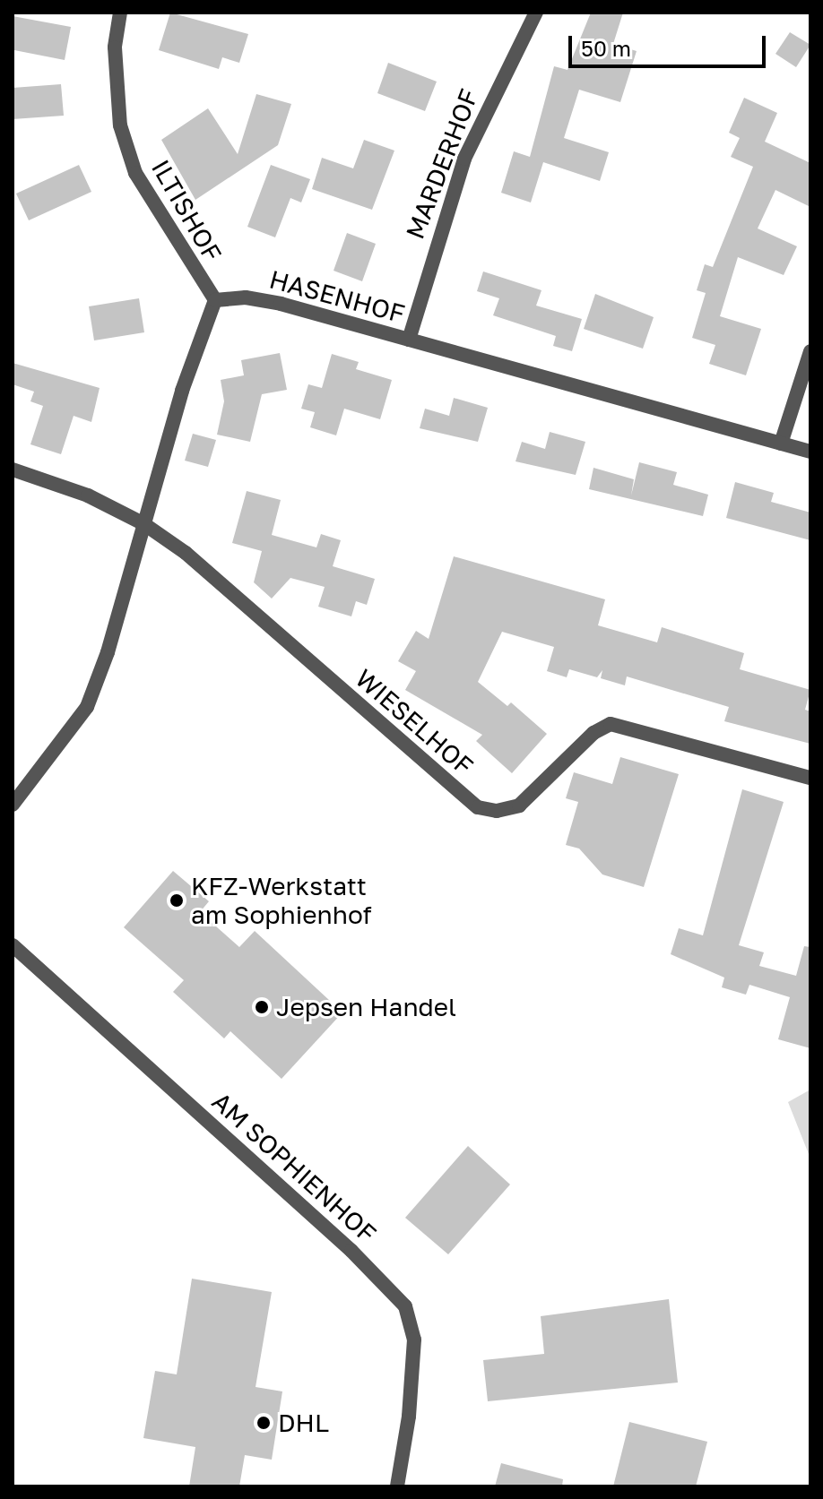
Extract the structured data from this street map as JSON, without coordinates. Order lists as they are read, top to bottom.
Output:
{
  "streets": {
    "street": [
      "MARDERHOF",
      "ILTISHOF",
      "HASENHOF",
      "WIESELHOF",
      "AM SOPHIENHOF"
    ]
  },
  "crossings": [
    ["MARDERHOF", "HASENHOF"],
    ["ILTISHOF", "HASENHOF"]
  ],
  "places": ["KFZ-Werkstatt am Sophienhof", "Jepsen Handel", "DHL"],
  "scale_bar": "50 m"
}
